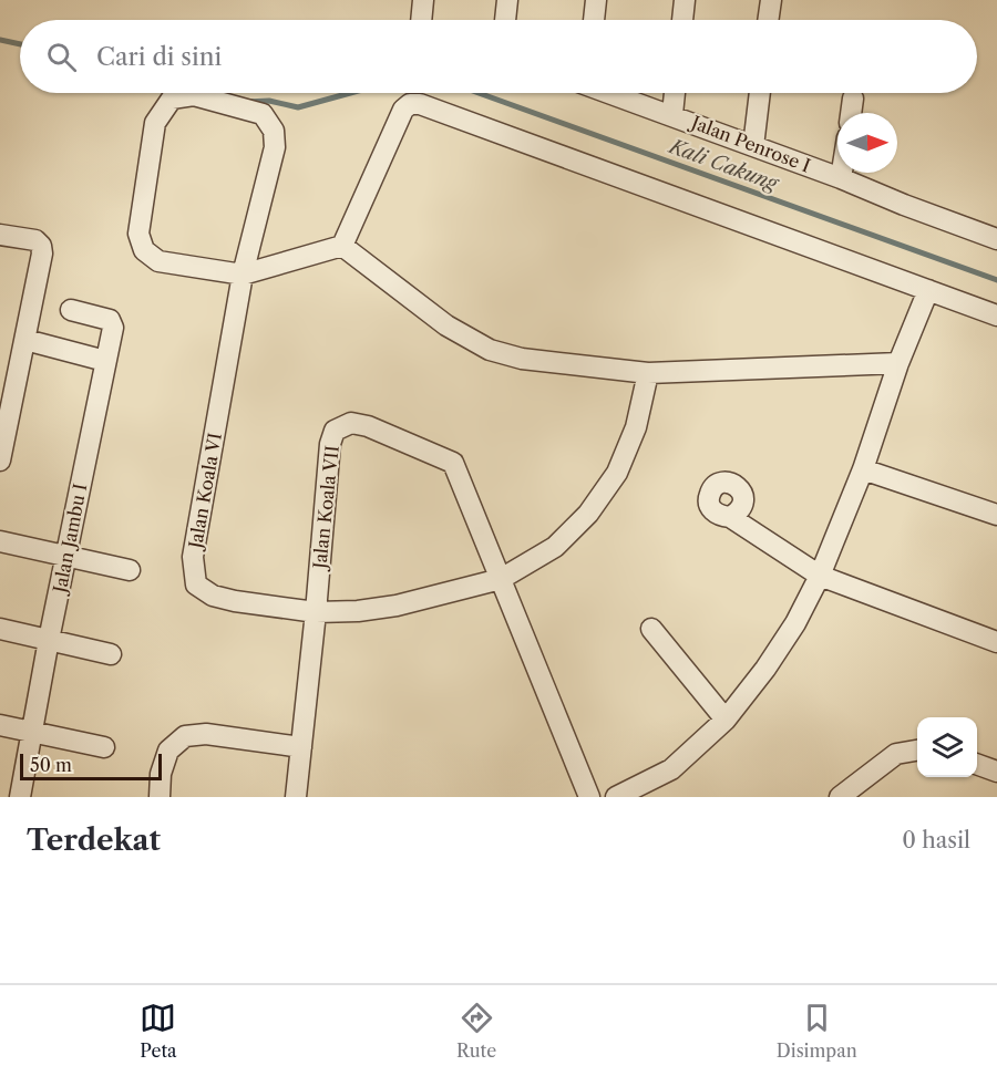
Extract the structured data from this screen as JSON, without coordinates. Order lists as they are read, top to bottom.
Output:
{
  "streets": {
    "street": [
      "Jalan Penrose I",
      "Jalan Koala VI",
      "Jalan Koala VII",
      "Jalan Jambu I"
    ]
  },
  "crossings": [
    ["Jalan Koala VI", "Jalan Koala VII"]
  ],
  "water": ["Kali Cakung"],
  "scale_bar": "50 m",
  "north": "right",
  "page": {
    "search": "Cari di sini",
    "scale": "50 m",
    "heading": ["Terdekat", "0 hasil"],
    "nav": ["Peta", "Rute", "Disimpan"]
  }
}
